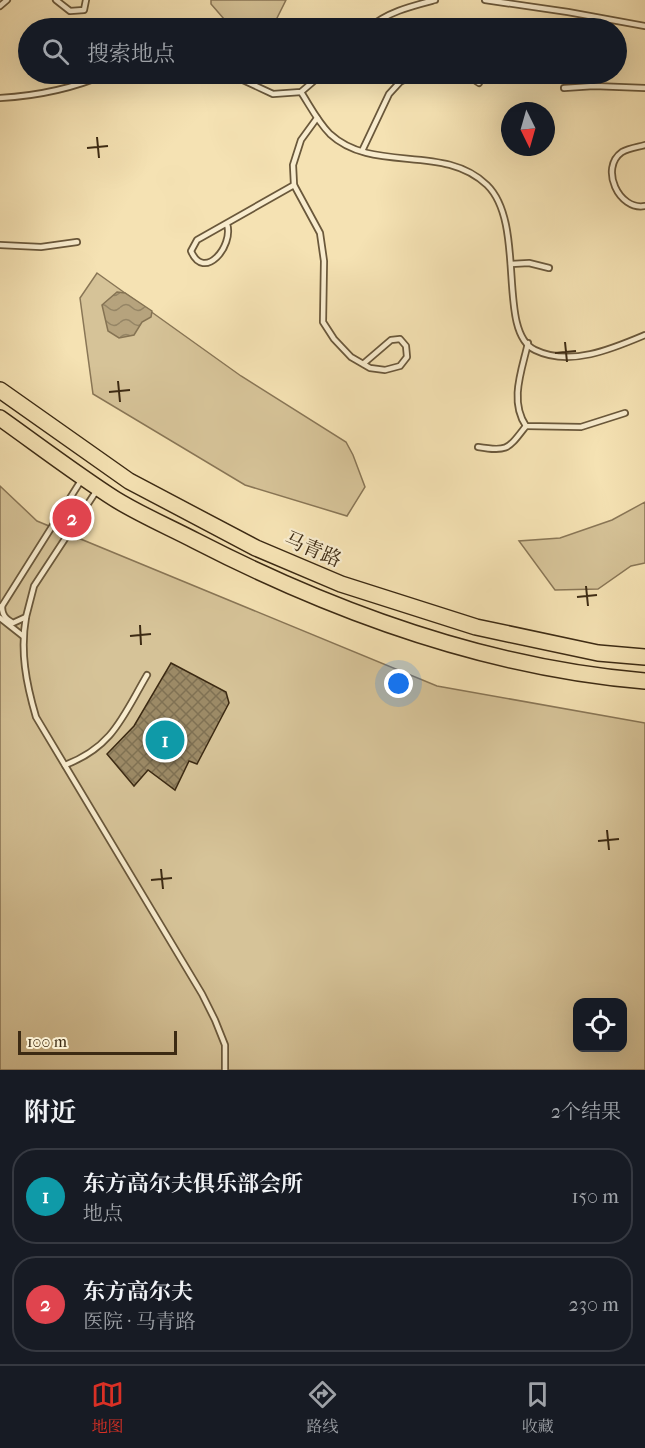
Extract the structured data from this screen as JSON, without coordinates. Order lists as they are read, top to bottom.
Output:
{
  "streets": {
    "highway": ["马青路"]
  },
  "scale_bar": "100 m",
  "north": "bottom",
  "page": {
    "search": "搜索地点",
    "pins": ["2", "1"],
    "scale": "100 m",
    "heading": ["附近", "2个结果"],
    "list": [
      {
        "mark": "1",
        "name": "东方高尔夫俱乐部会所",
        "note": "地点",
        "value": "150 m"
      },
      {
        "mark": "2",
        "name": "东方高尔夫",
        "note": "医院 · 马青路",
        "value": "230 m"
      }
    ],
    "nav": ["地图", "路线", "收藏"]
  }
}
